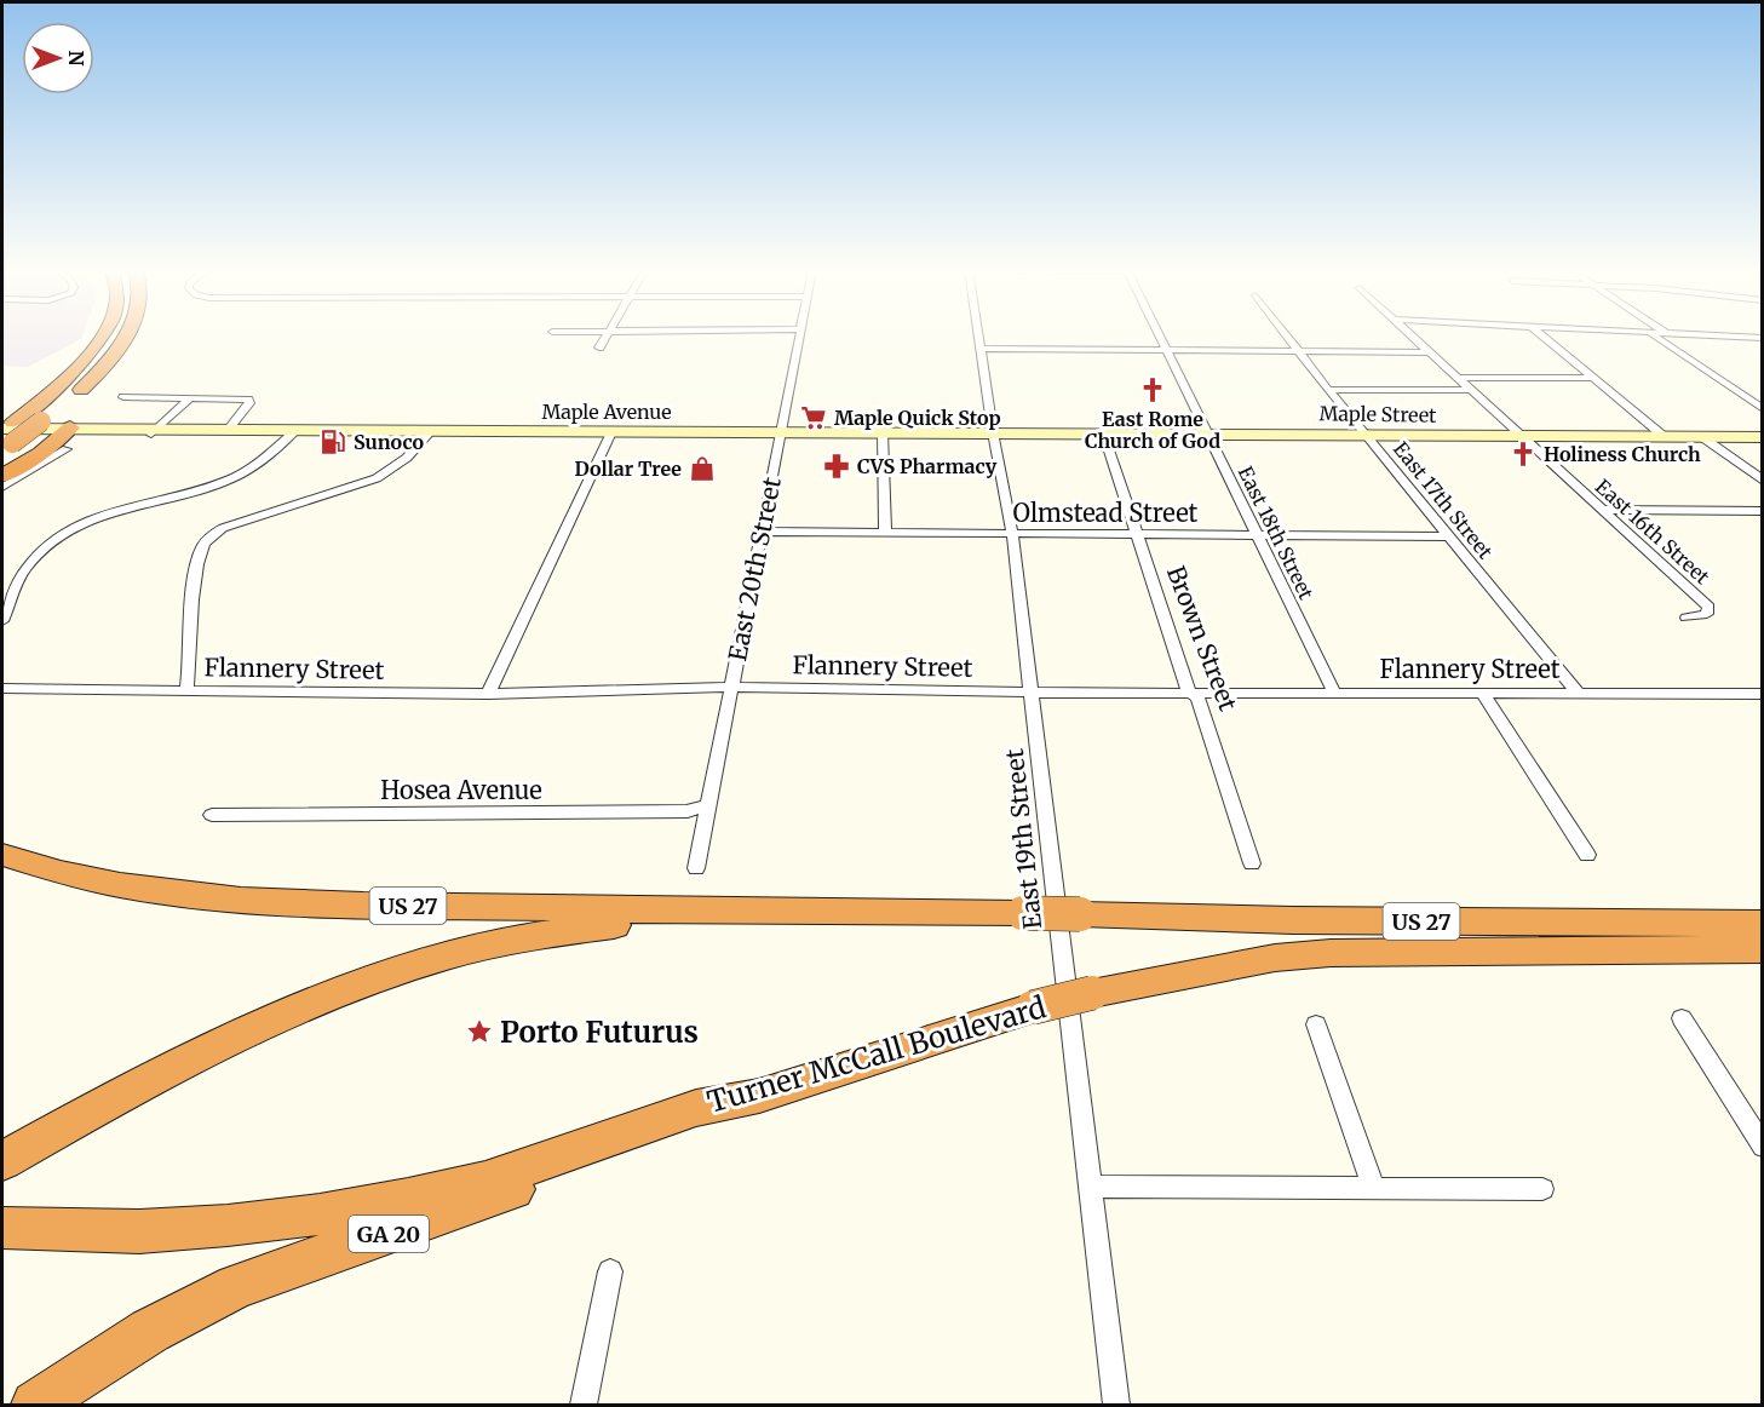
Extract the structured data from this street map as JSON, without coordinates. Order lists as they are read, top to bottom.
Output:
{
  "streets": {
    "highway": ["US 27", "Turner McCall Boulevard", "GA 20"],
    "main road": ["Maple Avenue", "Maple Street"],
    "street": [
      "East 17th Street",
      "Olmstead Street",
      "East 16th Street",
      "East 18th Street",
      "East 20th Street",
      "Brown Street",
      "Flannery Street",
      "Hosea Avenue",
      "East 19th Street"
    ]
  },
  "crossings": [
    ["Maple Avenue", "Maple Street"],
    ["Maple Avenue", "East 20th Street"],
    ["Maple Avenue", "East 19th Street"],
    ["Maple Street", "East 17th Street"],
    ["Maple Street", "East 16th Street"],
    ["Maple Street", "East 18th Street"],
    ["Maple Street", "Brown Street"],
    ["Maple Street", "East 19th Street"],
    ["East 17th Street", "Olmstead Street"],
    ["East 17th Street", "Flannery Street"],
    ["Olmstead Street", "East 18th Street"],
    ["Olmstead Street", "East 20th Street"],
    ["Olmstead Street", "Brown Street"],
    ["Olmstead Street", "East 19th Street"],
    ["East 18th Street", "Flannery Street"],
    ["East 20th Street", "Flannery Street"],
    ["East 20th Street", "Hosea Avenue"],
    ["Brown Street", "Flannery Street"],
    ["Flannery Street", "East 19th Street"],
    ["Turner McCall Boulevard", "GA 20"]
  ],
  "places": {
    "church": ["East Rome Church of God", "Holiness Church"],
    "supermarket": ["Maple Quick Stop"],
    "fuel station": ["Sunoco"],
    "pharmacy": ["CVS Pharmacy"],
    "shop": ["Dollar Tree"],
    "place": ["Porto Futurus"]
  },
  "north": "right"
}
